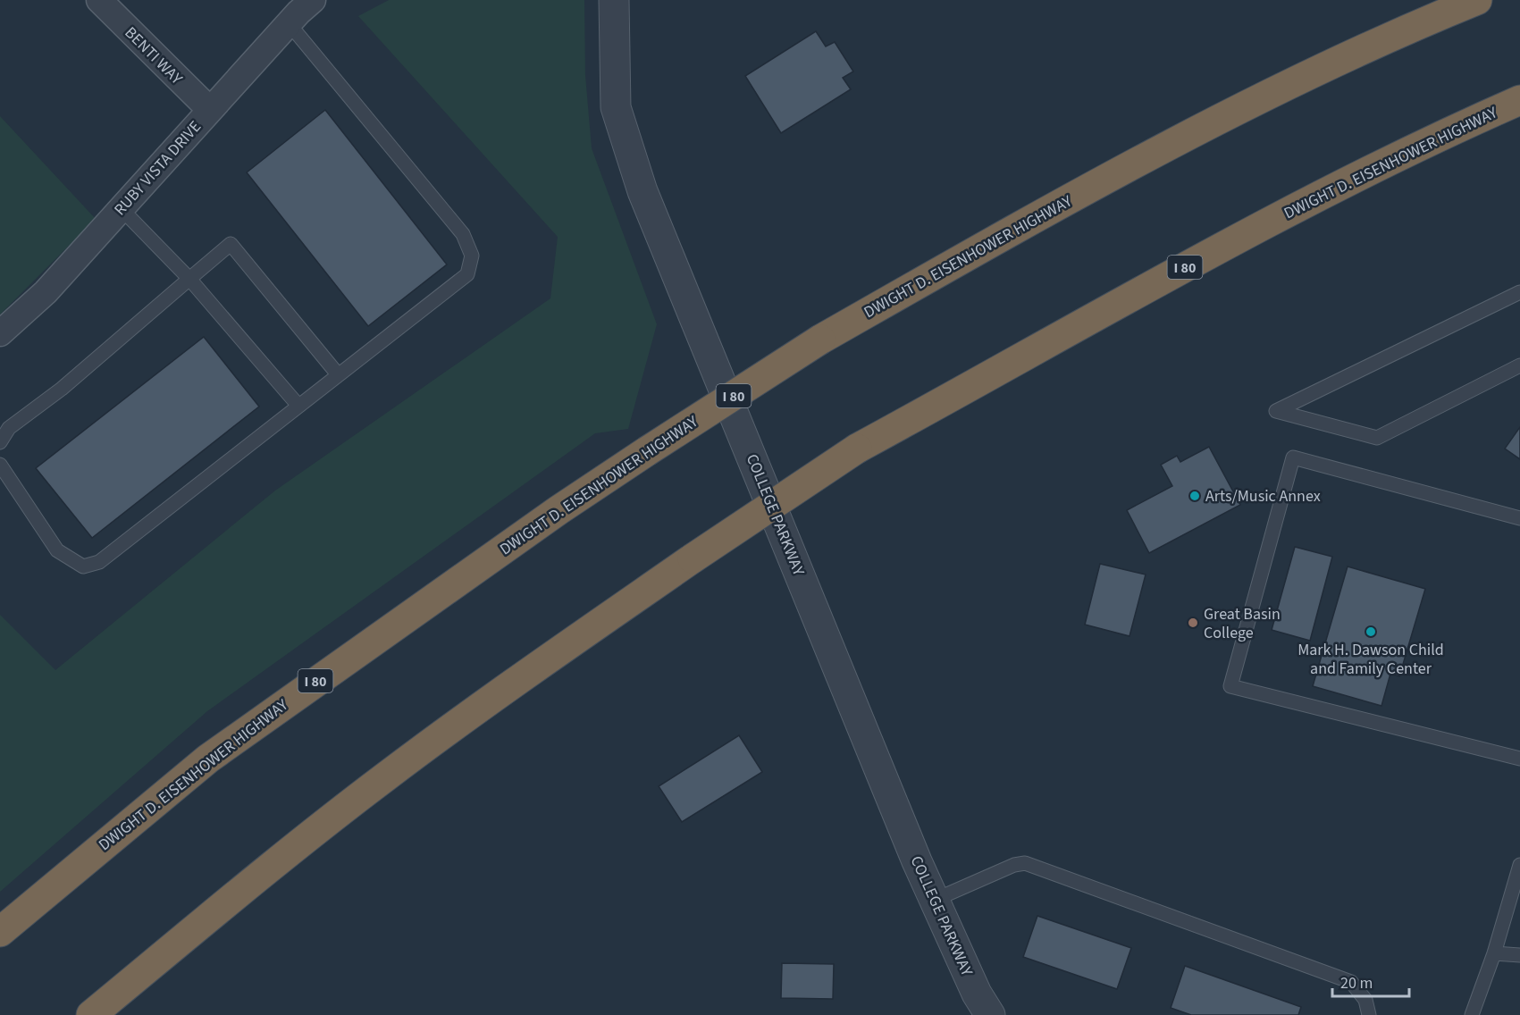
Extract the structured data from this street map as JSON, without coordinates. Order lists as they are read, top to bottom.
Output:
{
  "streets": {
    "highway": ["DWIGHT D. EISENHOWER HIGHWAY", "I 80"],
    "street": ["BENTI WAY", "RUBY VISTA DRIVE", "COLLEGE PARKWAY"]
  },
  "crossings": [
    ["BENTI WAY", "RUBY VISTA DRIVE"]
  ],
  "places": ["Arts/Music Annex", "Great Basin College", "Mark H. Dawson Child and Family Center"],
  "scale_bar": "20 m"
}
